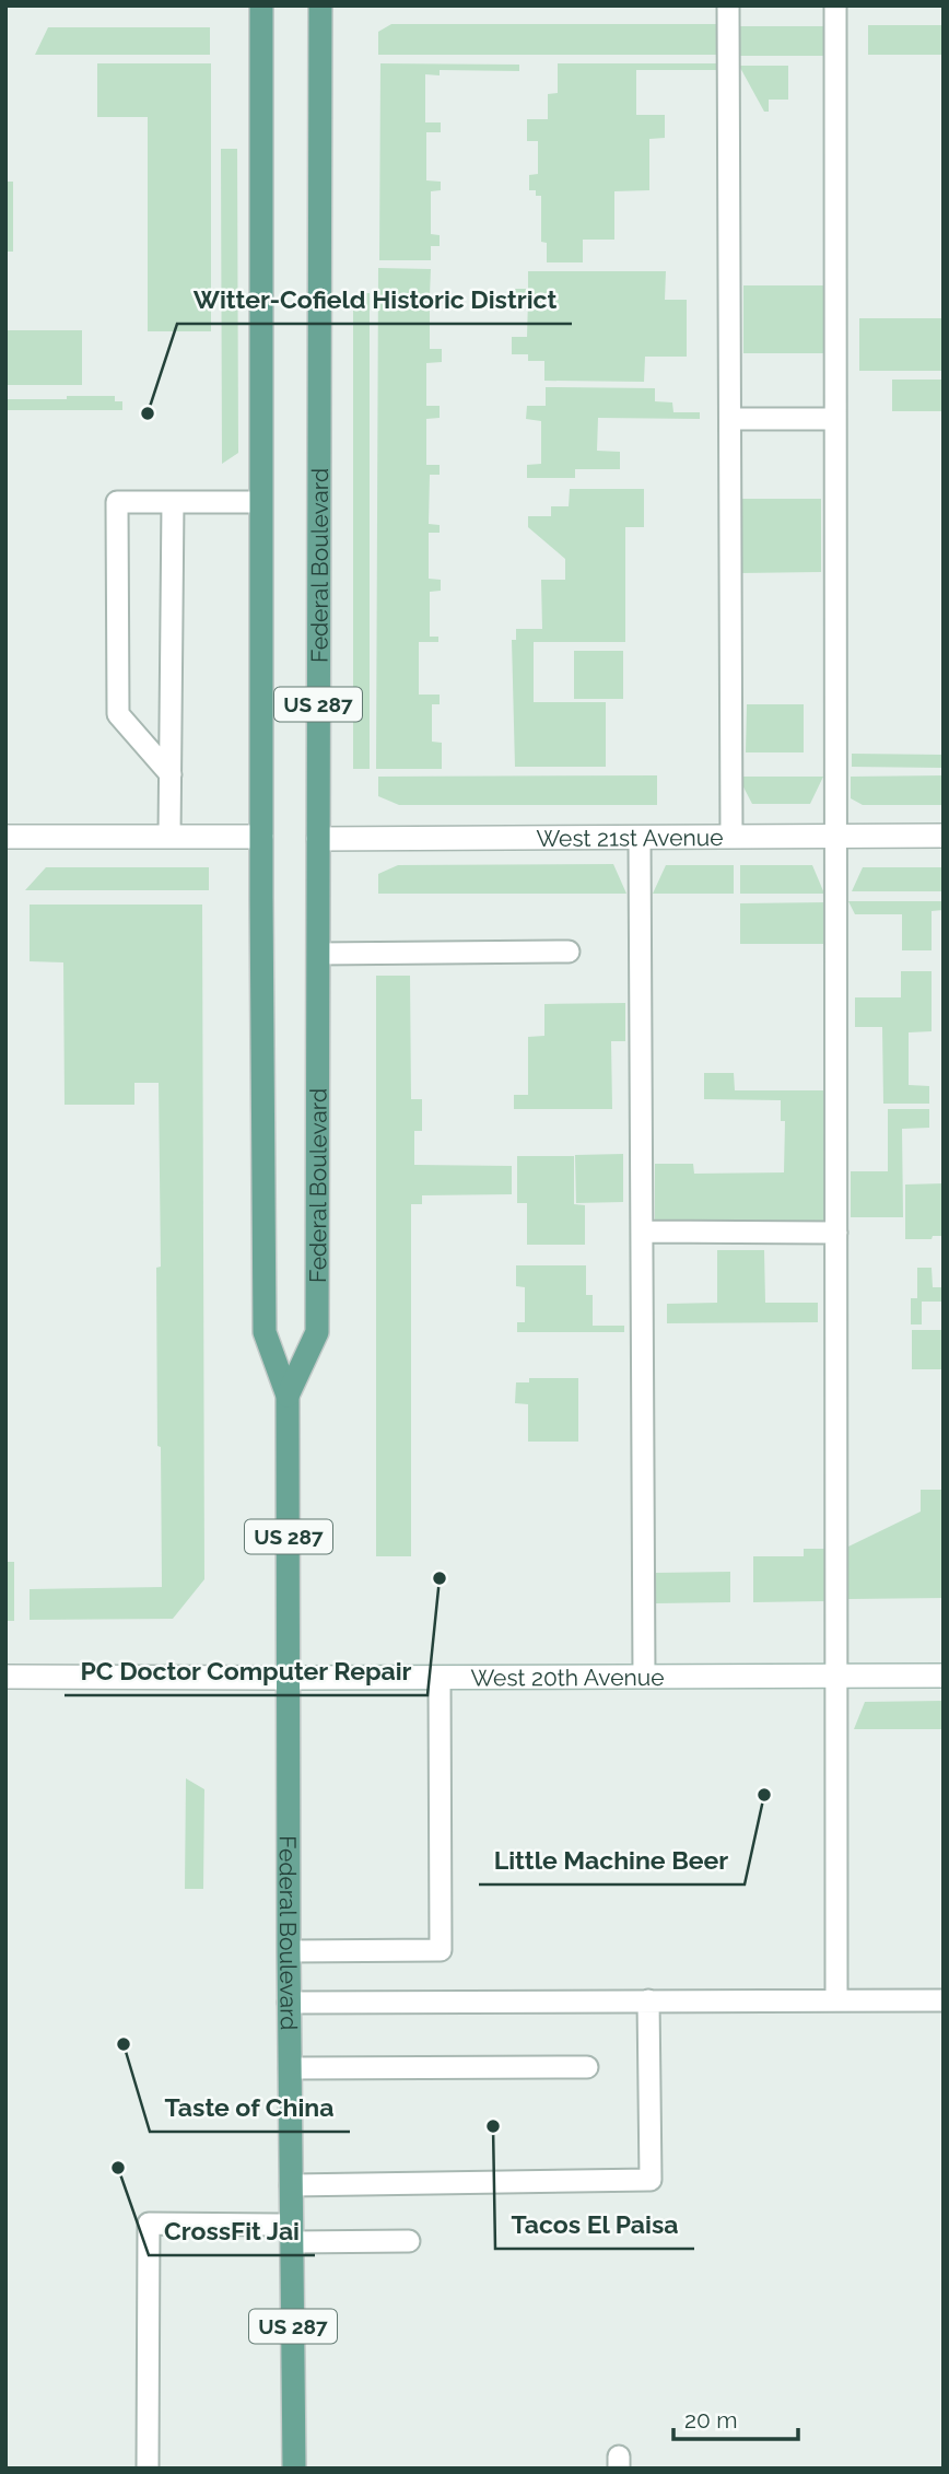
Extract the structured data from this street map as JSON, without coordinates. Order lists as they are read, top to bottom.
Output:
{
  "streets": {
    "main road": ["Federal Boulevard", "US 287"],
    "street": ["West 21st Avenue", "West 20th Avenue"]
  },
  "crossings": [
    ["Federal Boulevard", "West 21st Avenue"],
    ["Federal Boulevard", "West 20th Avenue"]
  ],
  "places": [
    "Witter-Cofield Historic District",
    "PC Doctor Computer Repair",
    "Little Machine Beer",
    "Taste of China",
    "Tacos El Paisa",
    "CrossFit Jai"
  ],
  "scale_bar": "20 m"
}
